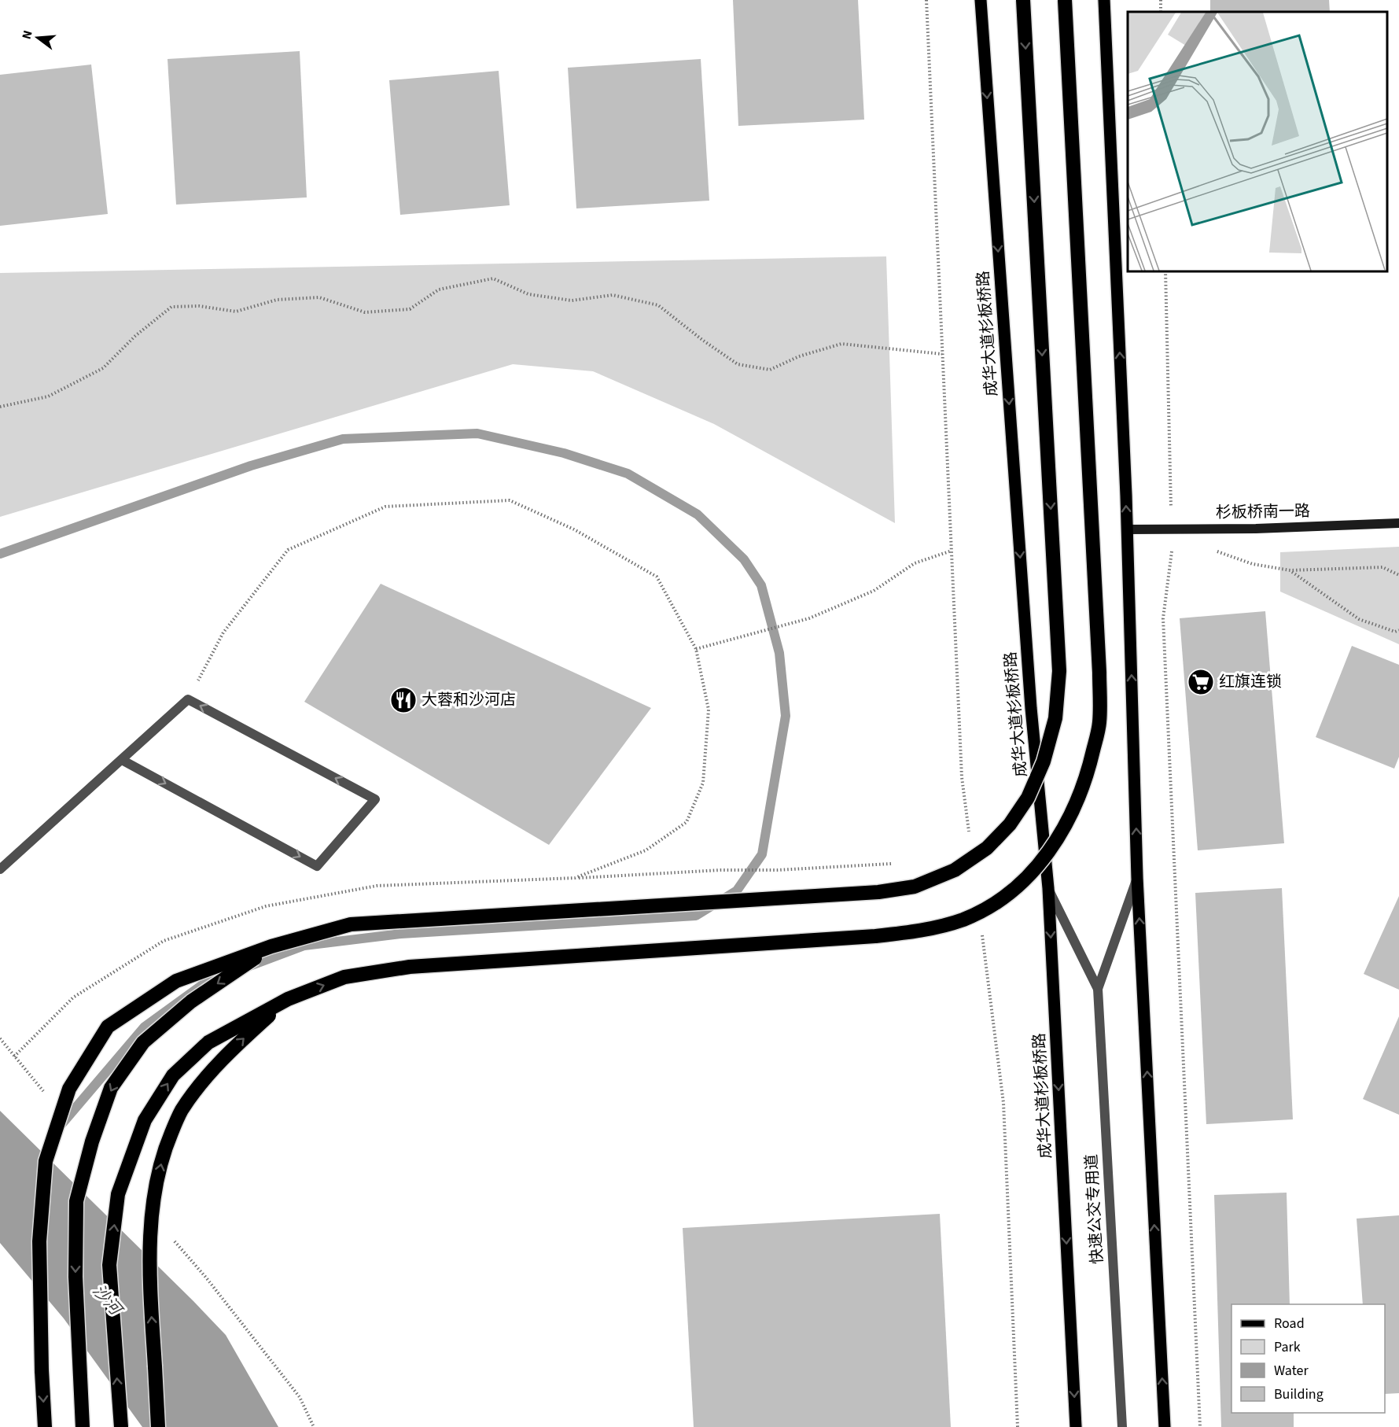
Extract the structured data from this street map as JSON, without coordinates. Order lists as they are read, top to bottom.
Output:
{
  "streets": {
    "main road": ["成华大道杉板桥路"],
    "street": ["杉板桥南一路", "快速公交专用道"]
  },
  "water": ["沙河"],
  "places": {
    "supermarket": ["红旗连锁"],
    "restaurant": ["大蓉和沙河店"]
  },
  "legend": [
    "Road",
    "Park",
    "Water",
    "Building"
  ],
  "north": "left"
}
